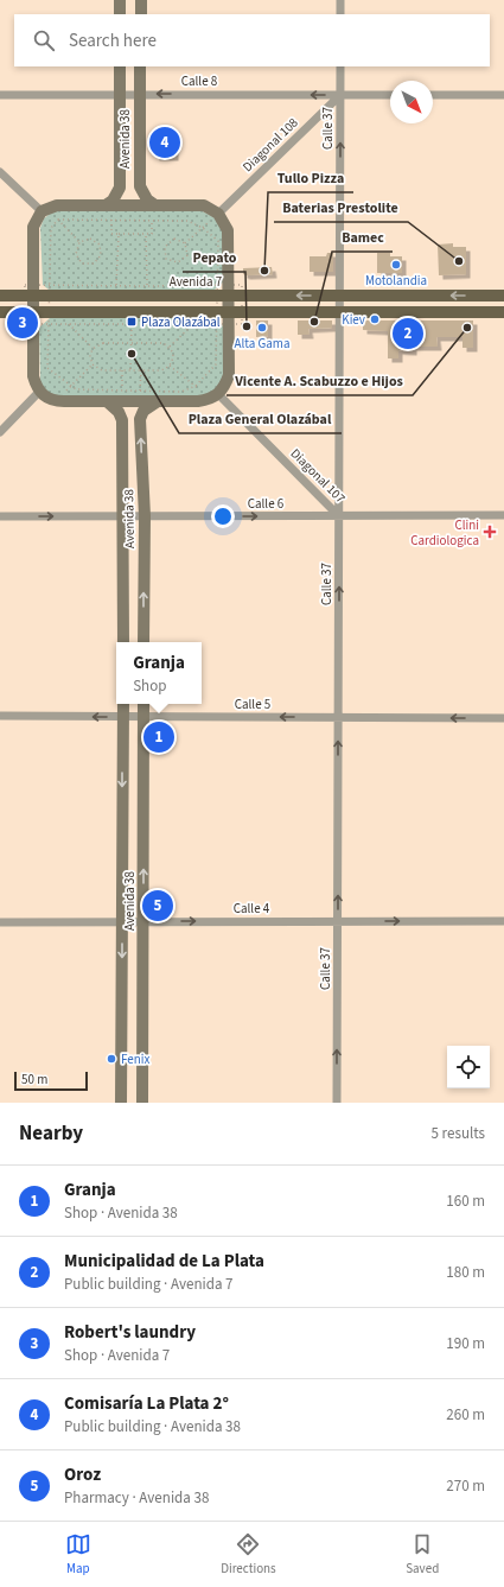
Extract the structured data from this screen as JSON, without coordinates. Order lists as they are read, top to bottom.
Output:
{
  "streets": {
    "main road": ["Avenida 38", "Avenida 7"],
    "street": [
      "Calle 8",
      "Calle 37",
      "Diagonal 108",
      "Diagonal 107",
      "Calle 6",
      "Calle 5",
      "Calle 4"
    ]
  },
  "crossings": [
    ["Calle 8", "Calle 37"],
    ["Calle 8", "Avenida 38"],
    ["Calle 8", "Diagonal 108"],
    ["Calle 37", "Diagonal 108"],
    ["Calle 37", "Avenida 7"],
    ["Calle 37", "Diagonal 107"],
    ["Calle 37", "Calle 6"],
    ["Calle 37", "Calle 5"],
    ["Calle 37", "Calle 4"],
    ["Avenida 38", "Calle 6"],
    ["Avenida 38", "Calle 5"],
    ["Avenida 38", "Calle 4"],
    ["Diagonal 107", "Calle 6"]
  ],
  "one_way": [
    "Calle 8",
    "Calle 37",
    "Calle 6",
    "Calle 5",
    "Calle 4"
  ],
  "places": {
    "other": [
      "Baterias Prestolite",
      "Motolandia",
      "Tullo Pizza",
      "Kiev",
      "Bamec",
      "Pepato",
      "Alta Gama",
      "Vicente A. Scabuzzo e Hijos",
      "Plaza General Olazábal",
      "Fenix"
    ],
    "transit": ["Plaza Olazábal"],
    "health": ["Clini Cardiologica"]
  },
  "scale_bar": "50 m",
  "north": "bottom right",
  "page": {
    "search": "Search here",
    "pins": [
      "4",
      "3",
      "2",
      "1",
      "5"
    ],
    "popup": ["Granja", "Shop"],
    "scale": "50 m",
    "heading": ["Nearby", "5 results"],
    "list": [
      {
        "mark": "1",
        "name": "Granja",
        "note": "Shop · Avenida 38",
        "value": "160 m"
      },
      {
        "mark": "2",
        "name": "Municipalidad de La Plata",
        "note": "Public building · Avenida 7",
        "value": "180 m"
      },
      {
        "mark": "3",
        "name": "Robert's laundry",
        "note": "Shop · Avenida 7",
        "value": "190 m"
      },
      {
        "mark": "4",
        "name": "Comisaría La Plata 2°",
        "note": "Public building · Avenida 38",
        "value": "260 m"
      },
      {
        "mark": "5",
        "name": "Oroz",
        "note": "Pharmacy · Avenida 38",
        "value": "270 m"
      }
    ],
    "nav": ["Map", "Directions", "Saved"]
  }
}
